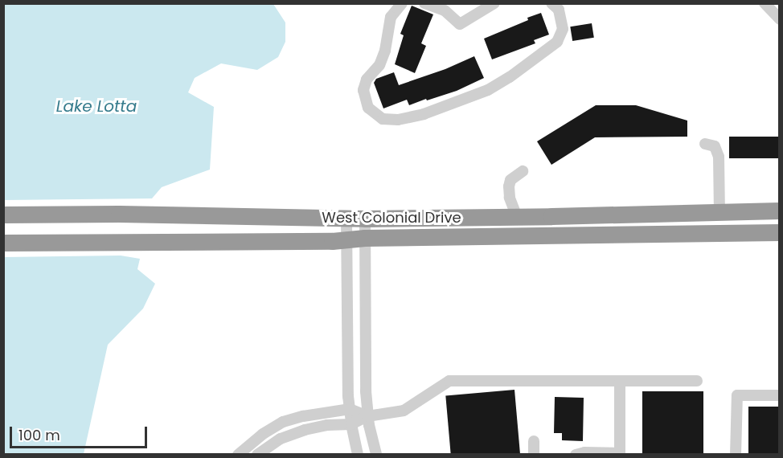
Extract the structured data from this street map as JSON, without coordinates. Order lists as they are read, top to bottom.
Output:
{
  "streets": {
    "highway": ["West Colonial Drive"]
  },
  "water": ["Lake Lotta"],
  "scale_bar": "100 m"
}
